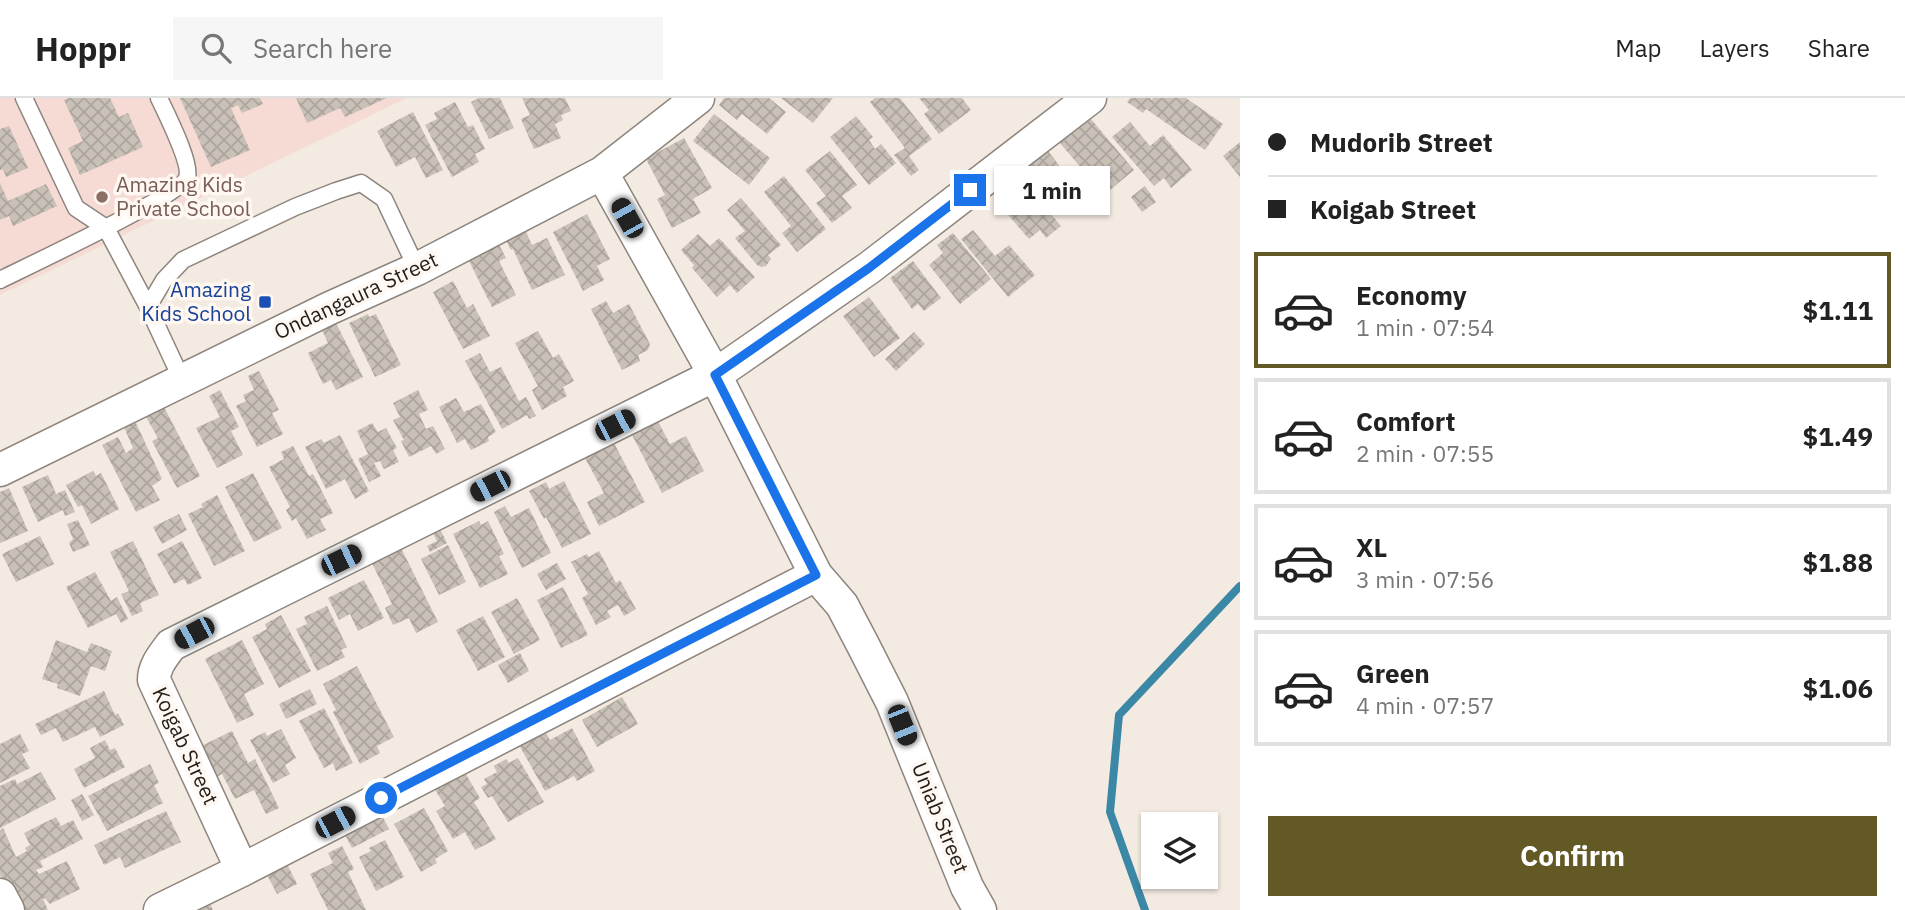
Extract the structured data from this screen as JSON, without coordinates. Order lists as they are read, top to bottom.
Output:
{
  "streets": {
    "street": ["Ondangaura Street", "Koigab Street", "Uniab Street"]
  },
  "crossings": [
    ["Ondangaura Street", "Uniab Street"],
    ["Koigab Street", "Uniab Street"]
  ],
  "places": {
    "other": ["Amazing Kids Private School"],
    "transit": ["Amazing Kids School"]
  },
  "page": {
    "header": "Hoppr",
    "search": "Search here",
    "nav": ["Map", "Layers", "Share"],
    "banner": ["Mudorib Street", "Koigab Street"],
    "bubble": "1 min",
    "list": [
      {
        "name": "Economy",
        "note": "1 min · 07:54",
        "value": "$1.11"
      },
      {
        "name": "Comfort",
        "note": "2 min · 07:55",
        "value": "$1.49"
      },
      {
        "name": "XL",
        "note": "3 min · 07:56",
        "value": "$1.88"
      },
      {
        "name": "Green",
        "note": "4 min · 07:57",
        "value": "$1.06"
      }
    ],
    "buttons": "Confirm"
  }
}
